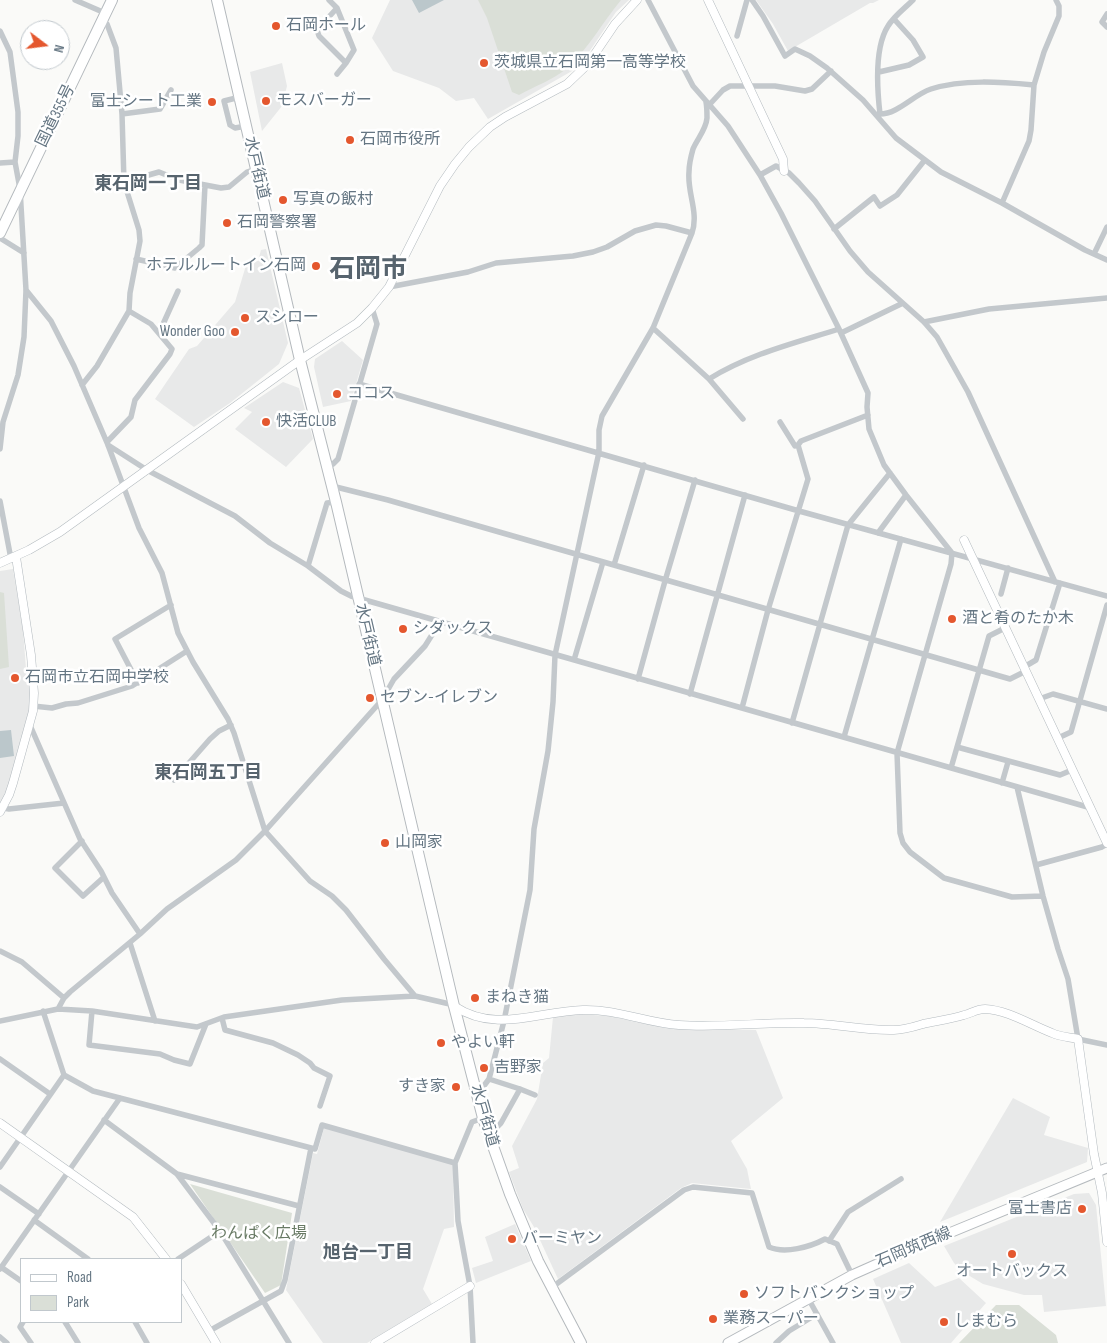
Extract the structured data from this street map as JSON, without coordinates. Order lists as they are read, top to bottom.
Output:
{
  "streets": {
    "highway": ["国道355号", "水戸街道"],
    "main road": ["石岡筑西線"]
  },
  "districts": [
    "東石岡一丁目",
    "石岡市",
    "東石岡五丁目",
    "旭台一丁目"
  ],
  "parks": ["わんぱく広場"],
  "places": [
    "石岡ホール",
    "茨城県立石岡第一高等学校",
    "モスバーガー",
    "富士シート工業",
    "石岡市役所",
    "写真の飯村",
    "石岡警察署",
    "ホテルルートイン石岡",
    "スシロー",
    "Wonder Goo",
    "ココス",
    "快活CLUB",
    "酒と肴のたか木",
    "シダックス",
    "石岡市立石岡中学校",
    "セブン-イレブン",
    "山岡家",
    "まねき猫",
    "やよい軒",
    "吉野家",
    "すき家",
    "富士書店",
    "バーミヤン",
    "オートバックス",
    "ソフトバンクショップ",
    "業務スーパー",
    "しまむら"
  ],
  "legend": ["Road", "Park"],
  "north": "right"
}
